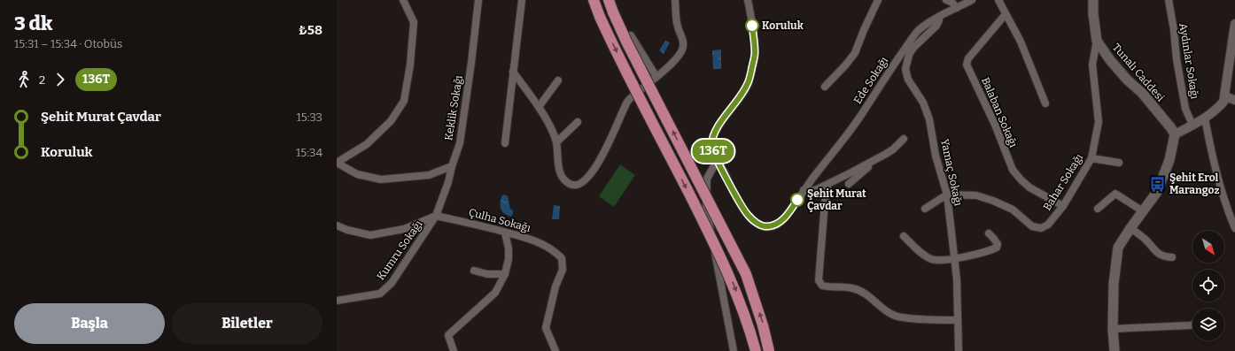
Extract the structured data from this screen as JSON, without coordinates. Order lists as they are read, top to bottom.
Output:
{
  "streets": {
    "main road": ["Tunalı Caddesi"],
    "street": [
      "Aydınlar Sokağı",
      "Ede Sokağı",
      "Keklik Sokağı",
      "Balaban Sokağı",
      "Yamaç Sokağı",
      "Bahar Sokağı",
      "Çulha Sokağı",
      "Kumru Sokağı"
    ]
  },
  "crossings": [
    ["Tunalı Caddesi", "Bahar Sokağı"],
    ["Ede Sokağı", "Yamaç Sokağı"],
    ["Keklik Sokağı", "Çulha Sokağı"],
    ["Keklik Sokağı", "Kumru Sokağı"],
    ["Balaban Sokağı", "Bahar Sokağı"],
    ["Yamaç Sokağı", "Bahar Sokağı"],
    ["Çulha Sokağı", "Kumru Sokağı"]
  ],
  "places": {
    "other": ["Koruluk", "Şehit Murat Çavdar"],
    "bus stop": ["Şehit Erol Marangoz"]
  },
  "lines": ["bus line 136T"],
  "north": "bottom right",
  "page": {
    "heading": ["3 dk", "15:31 – 15:34 · Otobüs", "₺58"],
    "on_map": "136T",
    "legs": ["2", "136T"],
    "list": [
      {
        "name": "Şehit Murat Çavdar",
        "value": "15:33"
      },
      {
        "name": "Koruluk",
        "value": "15:34"
      }
    ],
    "buttons": ["Başla", "Biletler"]
  }
}
